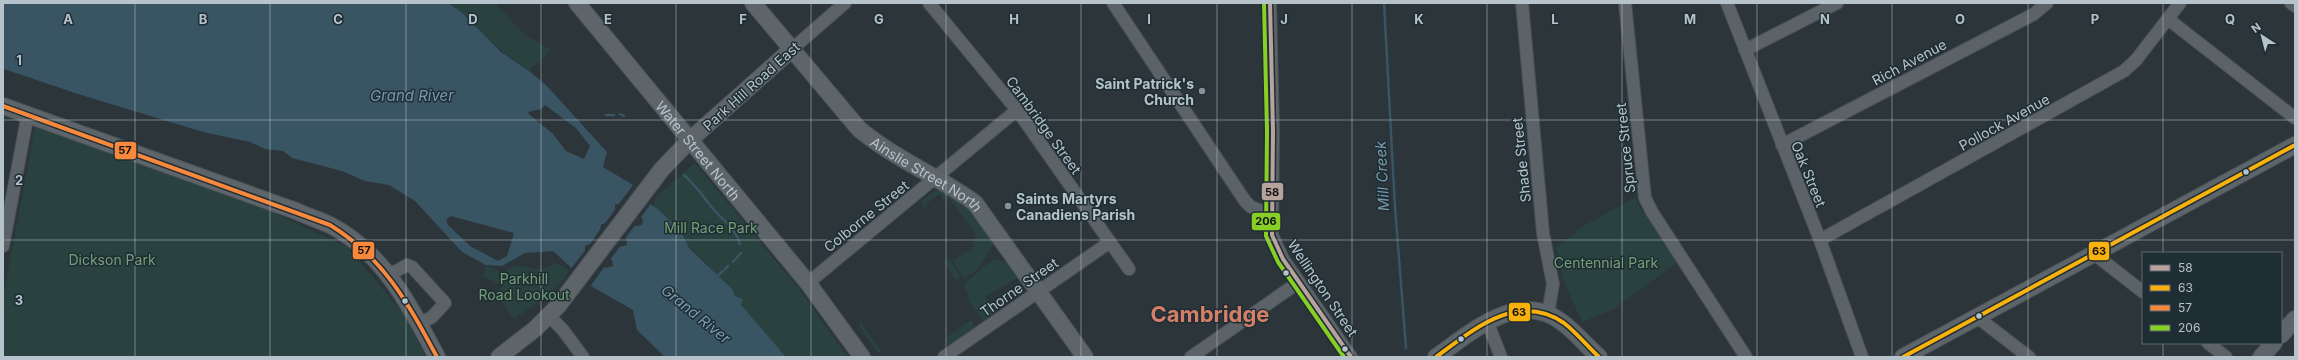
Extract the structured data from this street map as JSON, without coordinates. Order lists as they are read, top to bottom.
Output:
{
  "streets": {
    "main road": ["Park Hill Road East", "Water Street North", "Ainslie Street North"],
    "street": [
      "Rich Avenue",
      "Pollock Avenue",
      "Cambridge Street",
      "Spruce Street",
      "Shade Street",
      "Oak Street",
      "Colborne Street",
      "Thorne Street",
      "Wellington Street"
    ]
  },
  "crossings": [
    ["Rich Avenue", "Oak Street"],
    ["Park Hill Road East", "Water Street North"],
    ["Park Hill Road East", "Ainslie Street North"],
    ["Pollock Avenue", "Oak Street"],
    ["Cambridge Street", "Colborne Street"],
    ["Cambridge Street", "Thorne Street"],
    ["Water Street North", "Colborne Street"],
    ["Ainslie Street North", "Colborne Street"],
    ["Ainslie Street North", "Thorne Street"]
  ],
  "districts": ["Cambridge"],
  "water": ["Grand River", "Mill Creek"],
  "parks": [
    "Mill Race Park",
    "Dickson Park",
    "Centennial Park",
    "Parkhill Road Lookout"
  ],
  "places": ["Saint Patrick's Church", "Saints Martyrs Canadiens Parish"],
  "lines": [
    "transit line 58",
    "transit line 206",
    "transit line 57",
    "transit line 63"
  ],
  "legend": [
    "58",
    "63",
    "57",
    "206"
  ],
  "north": "top left",
  "grid": {
    "columns": [
      "A",
      "B",
      "C",
      "D",
      "E",
      "F",
      "G",
      "H",
      "I",
      "J",
      "K",
      "L",
      "M",
      "N",
      "O",
      "P",
      "Q"
    ],
    "rows": ["1", "2", "3"]
  }
}
